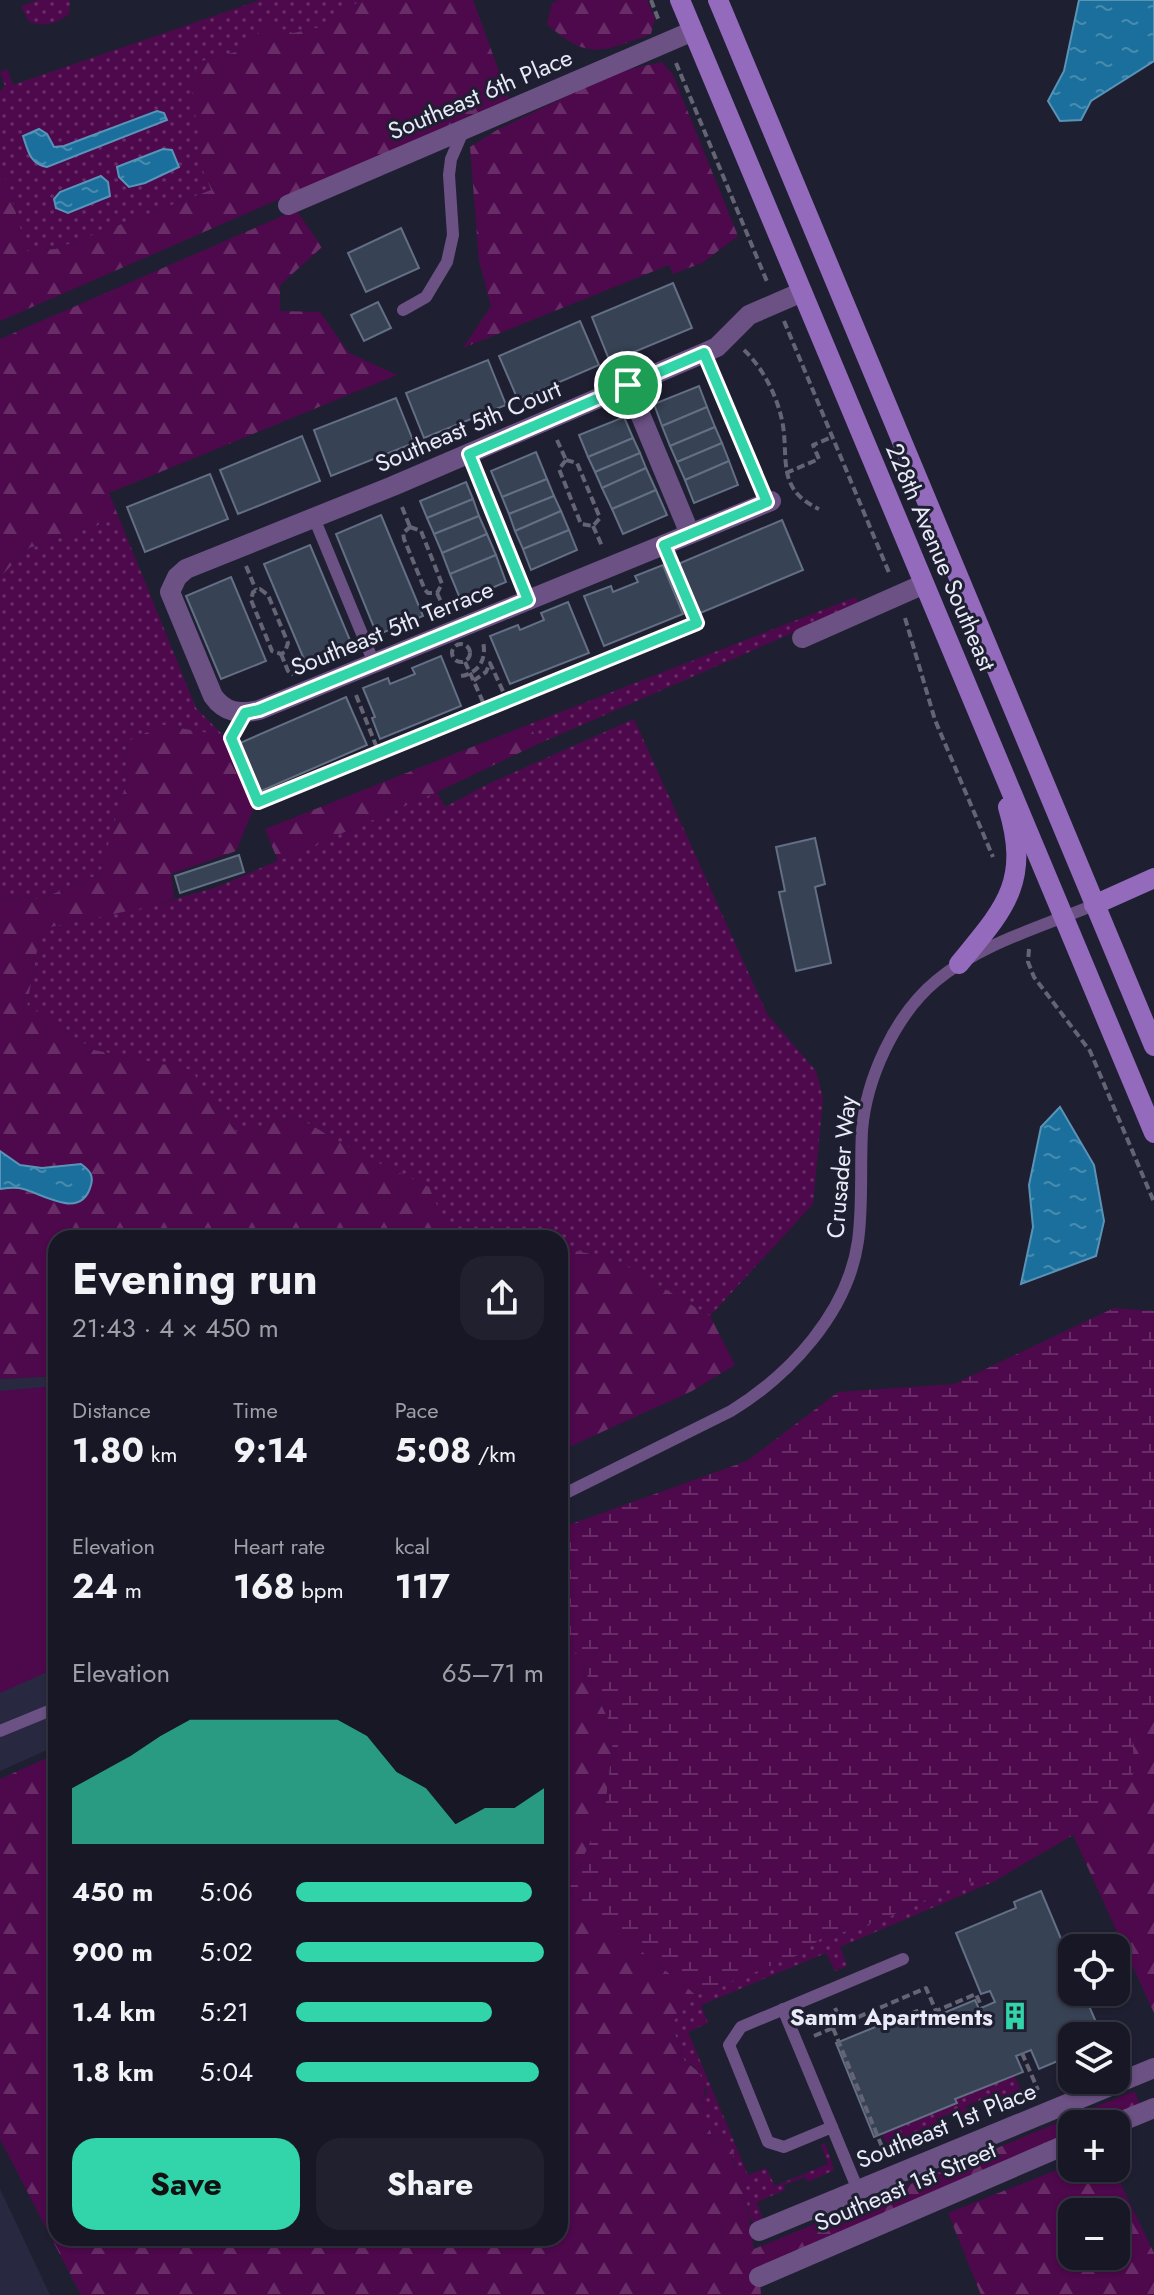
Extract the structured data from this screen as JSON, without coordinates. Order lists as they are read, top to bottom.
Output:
{
  "streets": {
    "main road": ["228th Avenue Southeast"],
    "street": [
      "Southeast 6th Place",
      "Southeast 5th Court",
      "Southeast 5th Terrace",
      "Southeast 1st Place",
      "Southeast 1st Street"
    ],
    "lane": ["Crusader Way"]
  },
  "crossings": [
    ["Southeast 6th Place", "228th Avenue Southeast"],
    ["Southeast 5th Court", "228th Avenue Southeast"],
    ["Southeast 5th Court", "Southeast 5th Terrace"],
    ["228th Avenue Southeast", "Crusader Way"]
  ],
  "places": {
    "building": ["Samm Apartments"]
  },
  "page": {
    "heading": ["Evening run", "21:43 · 4 × 450 m"],
    "stats": [
      ["Distance", "1.80 km"],
      ["Time", "9:14"],
      ["Pace", "5:08 /km"],
      ["Elevation", "24 m"],
      ["Heart rate", "168 bpm"],
      ["kcal", "117"]
    ],
    "chart": ["Elevation", "65–71 m"],
    "list": [
      {
        "name": "450 m",
        "note": "5:06"
      },
      {
        "name": "900 m",
        "note": "5:02"
      },
      {
        "name": "1.4 km",
        "note": "5:21"
      },
      {
        "name": "1.8 km",
        "note": "5:04"
      }
    ],
    "map_buttons": ["+", "−"],
    "buttons": ["Save", "Share"]
  }
}
